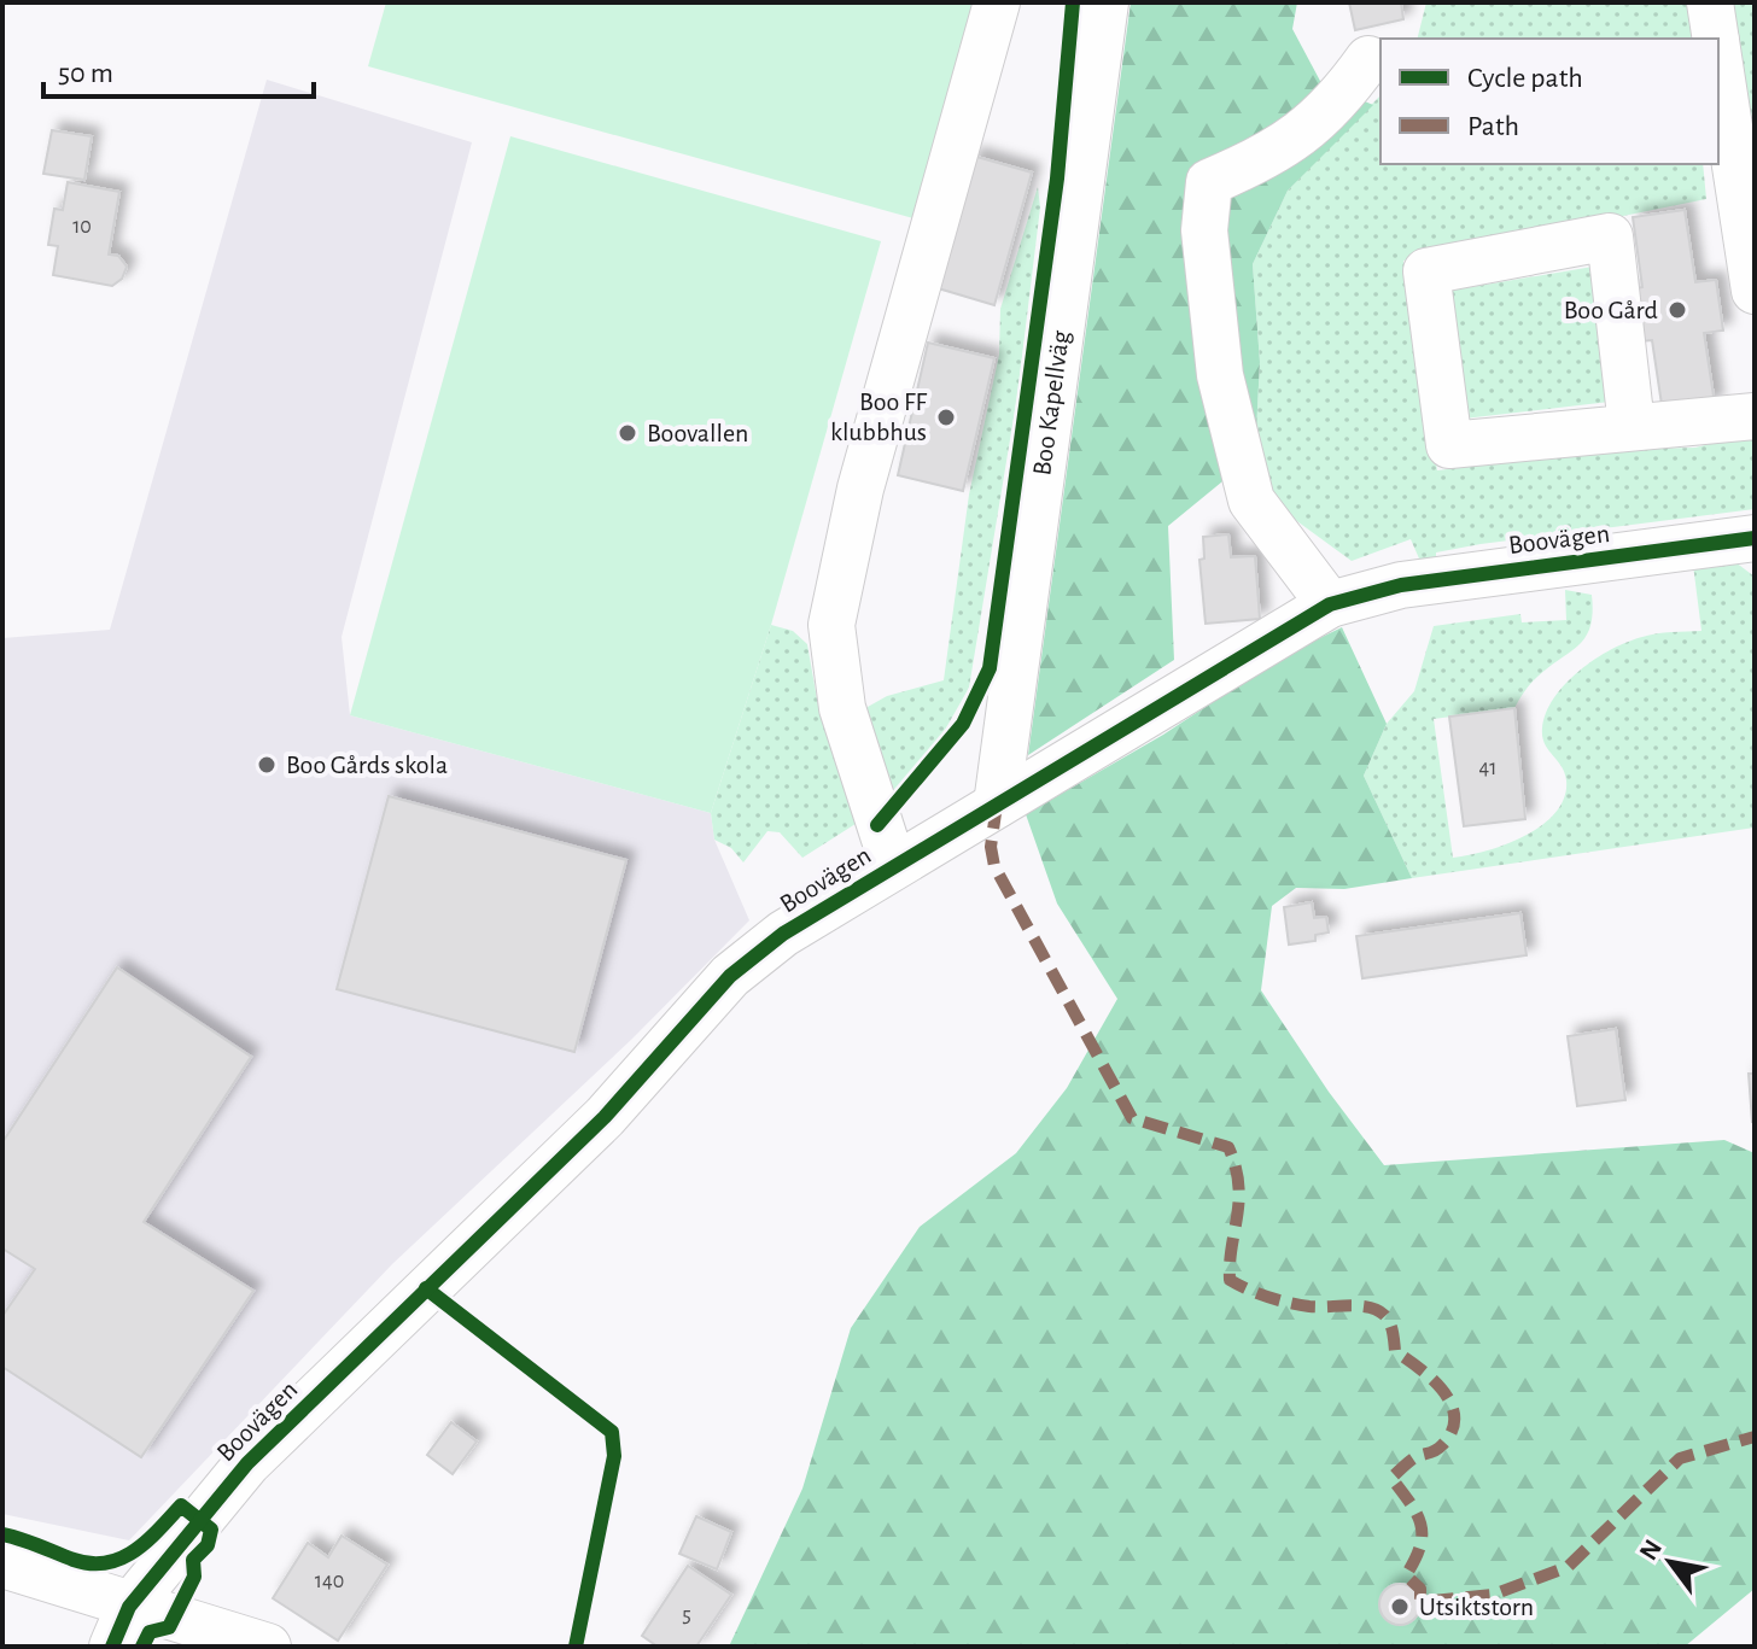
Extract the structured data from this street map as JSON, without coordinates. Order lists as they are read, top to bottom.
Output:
{
  "streets": {
    "street": ["Boo Kapellväg", "Boovägen"]
  },
  "crossings": [
    ["Boo Kapellväg", "Boovägen"]
  ],
  "places": [
    "Boo Gård",
    "Boo FF klubbhus",
    "Boovallen",
    "Boo Gårds skola",
    "Utsiktstorn"
  ],
  "house_numbers": [
    "10",
    "41",
    "140",
    "5"
  ],
  "legend": ["Cycle path", "Path"],
  "scale_bar": "50 m",
  "north": "top left"
}
